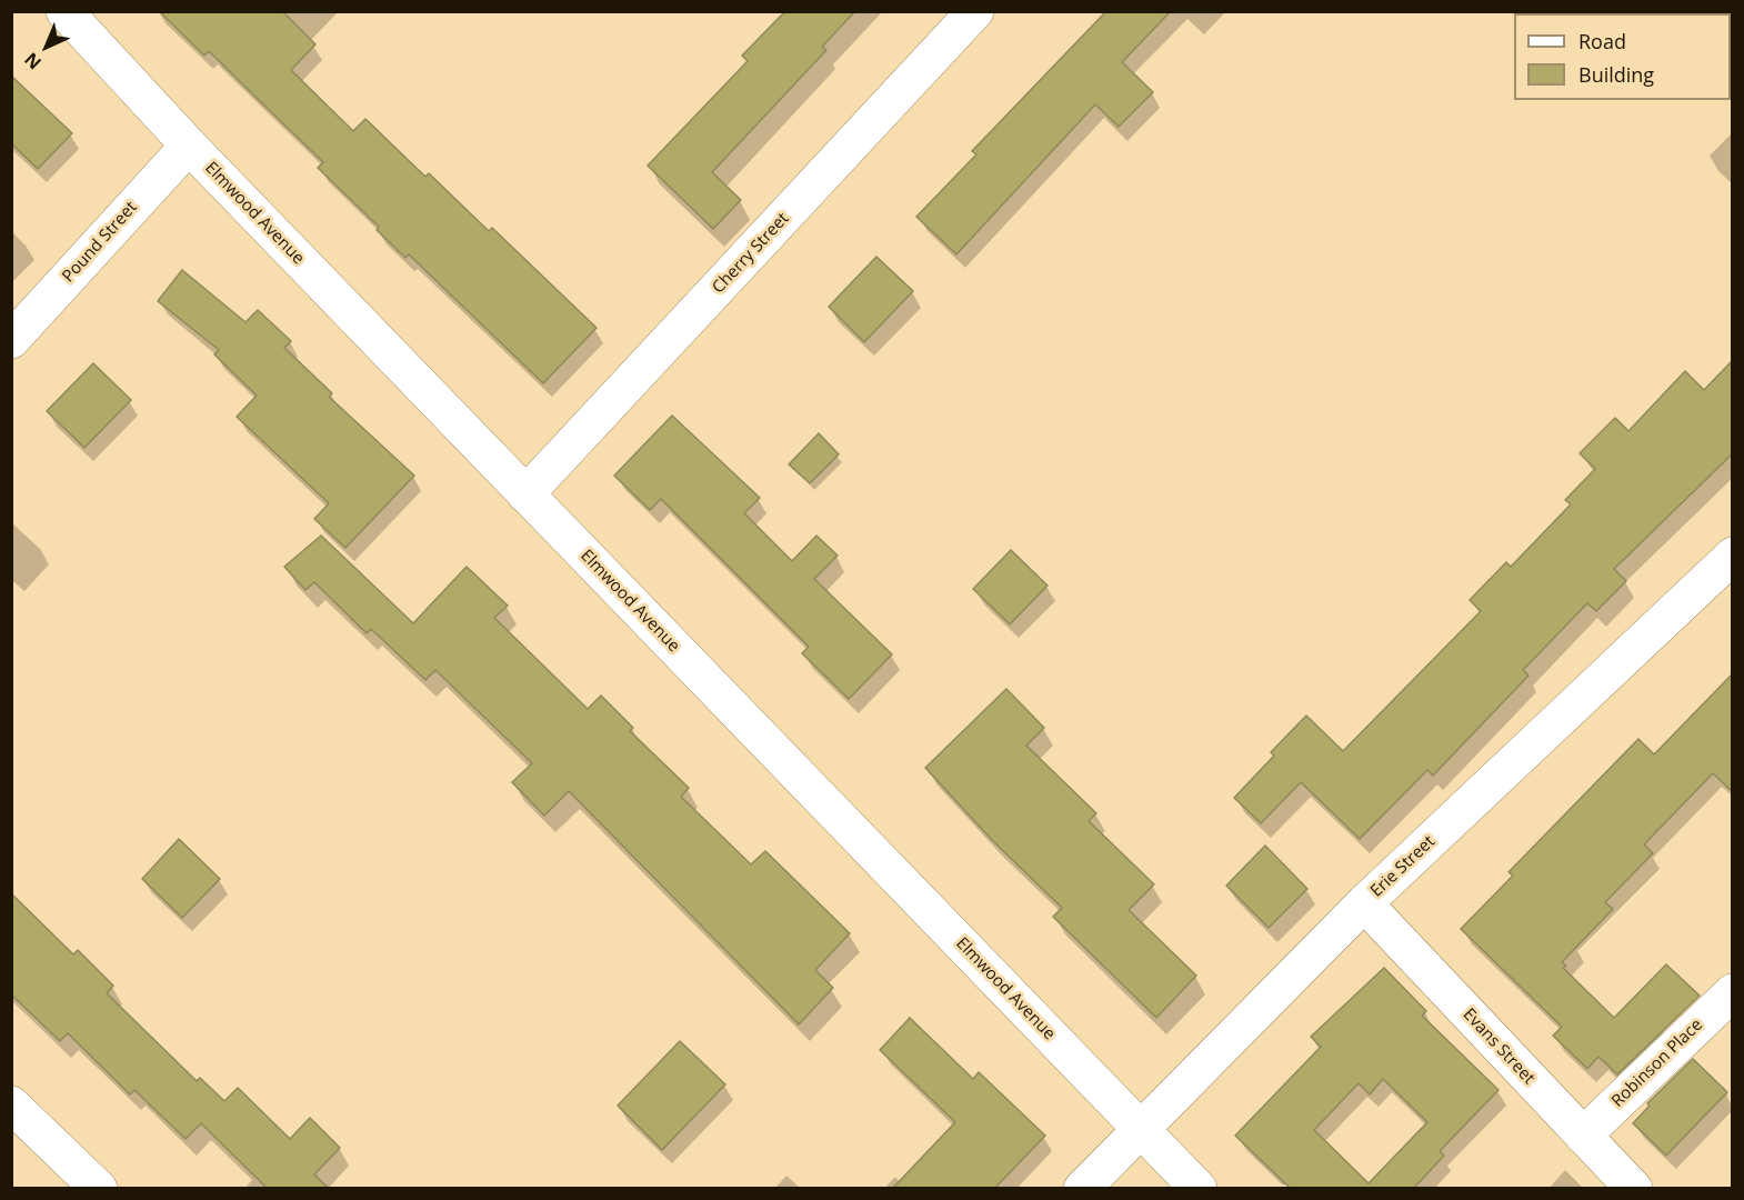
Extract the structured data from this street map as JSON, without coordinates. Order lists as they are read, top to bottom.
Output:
{
  "streets": {
    "street": [
      "Elmwood Avenue",
      "Pound Street",
      "Cherry Street",
      "Erie Street",
      "Evans Street",
      "Robinson Place"
    ]
  },
  "crossings": [
    ["Elmwood Avenue", "Pound Street"],
    ["Elmwood Avenue", "Cherry Street"],
    ["Elmwood Avenue", "Erie Street"],
    ["Erie Street", "Evans Street"],
    ["Evans Street", "Robinson Place"]
  ],
  "legend": ["Road", "Building"],
  "north": "bottom left"
}
